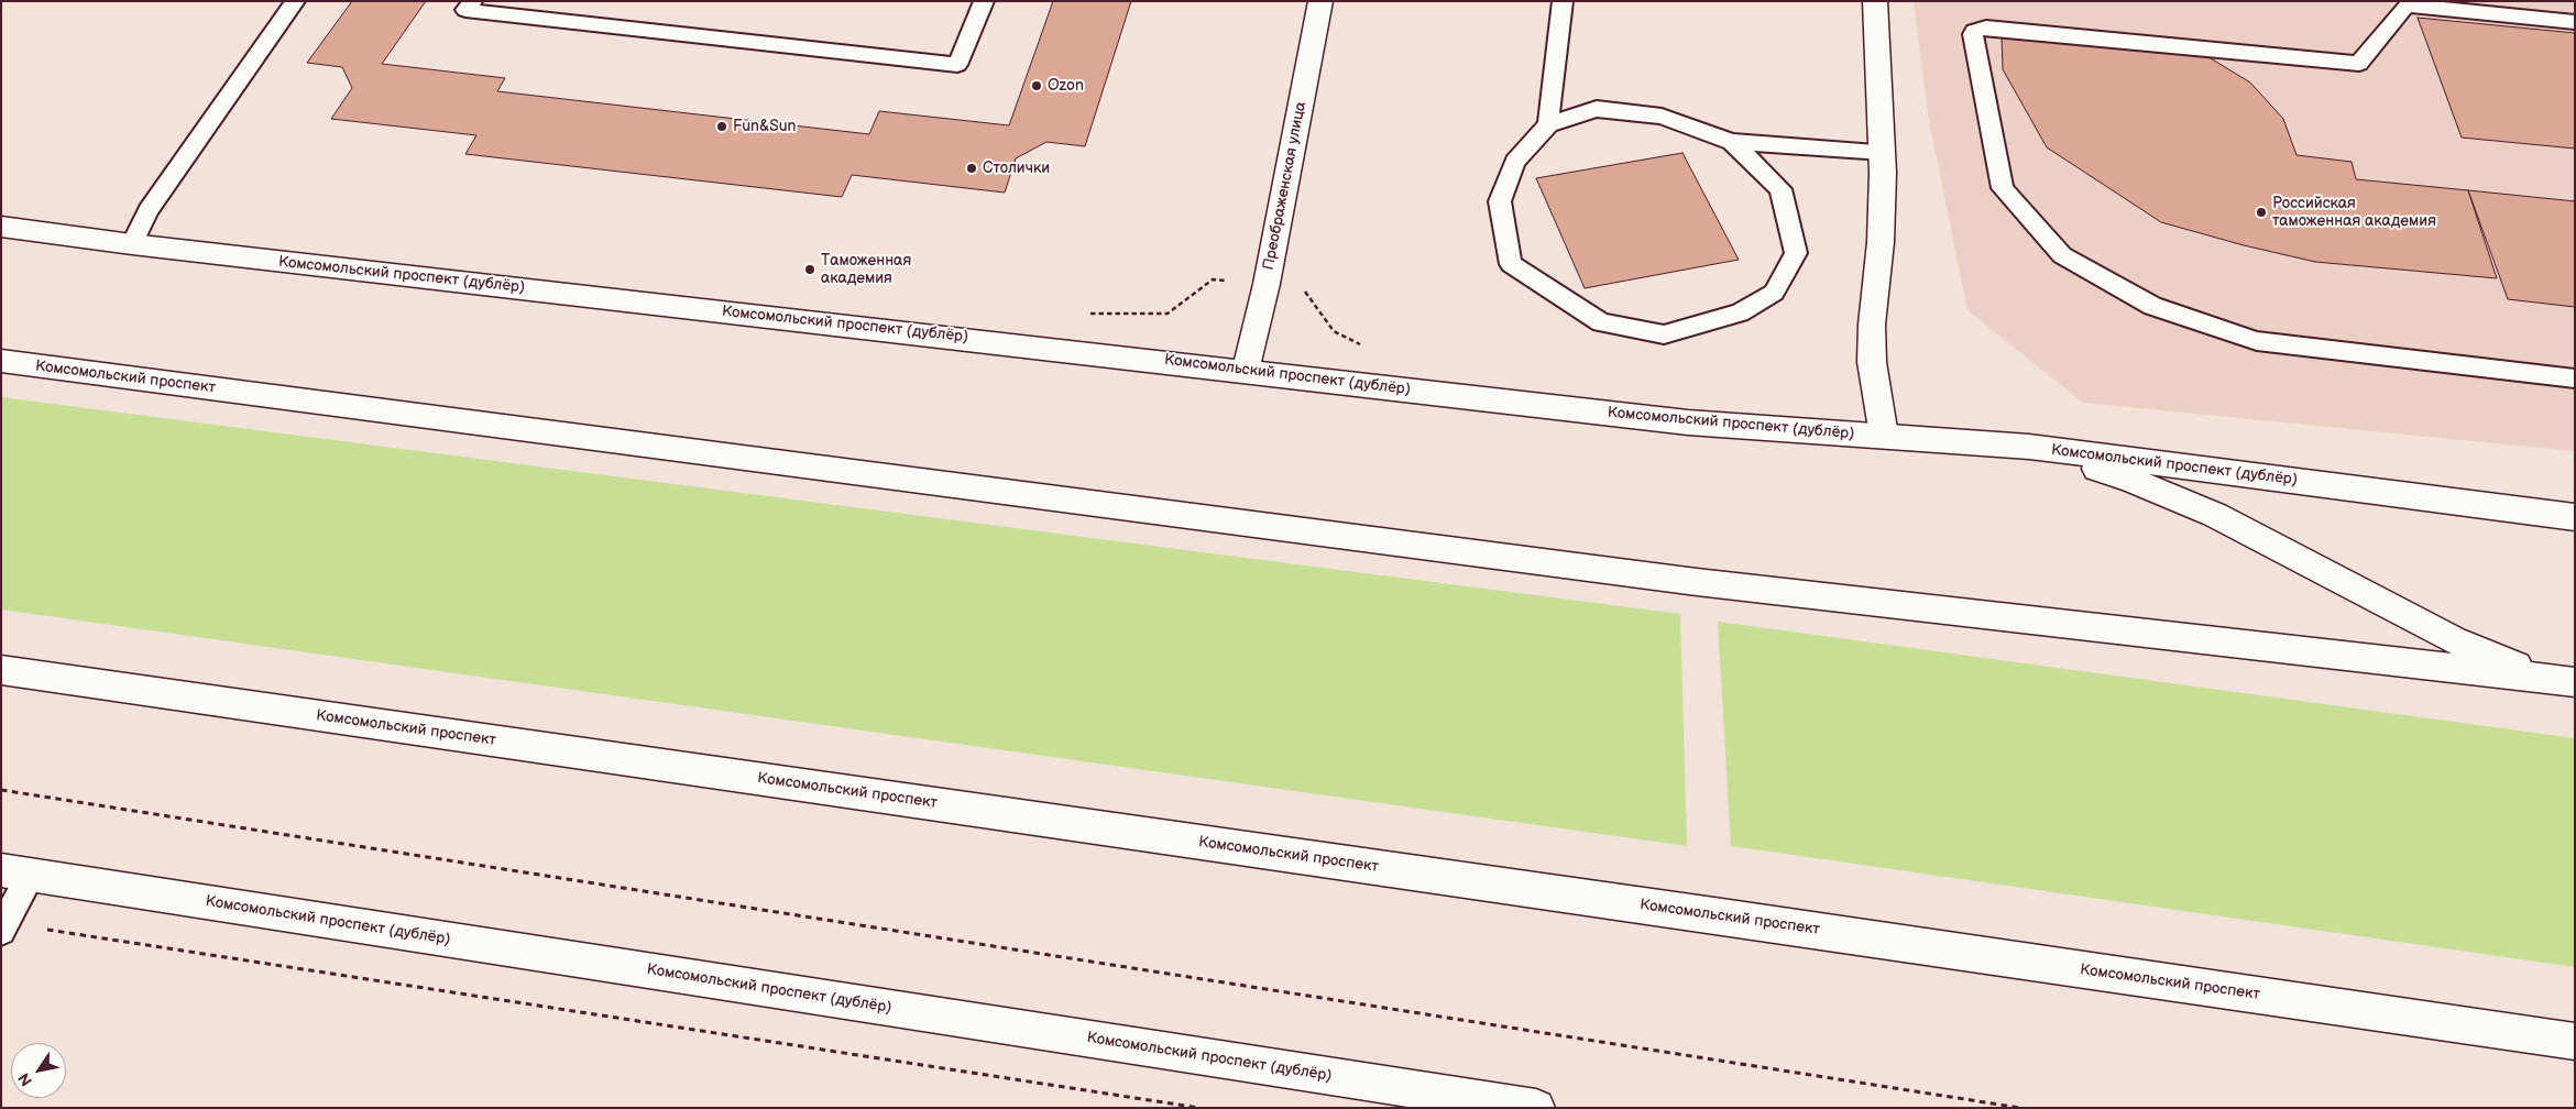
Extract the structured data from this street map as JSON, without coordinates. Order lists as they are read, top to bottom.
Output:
{
  "streets": {
    "main road": ["Преображенская улица", "Комсомольский проспект (дублёр)", "Комсомольский проспект"]
  },
  "crossings": [
    ["Преображенская улица", "Комсомольский проспект (дублёр)"]
  ],
  "places": [
    "Ozon",
    "Fun&Sun",
    "Столички",
    "Российская таможенная академия",
    "Таможенная академия"
  ],
  "north": "bottom left"
}
